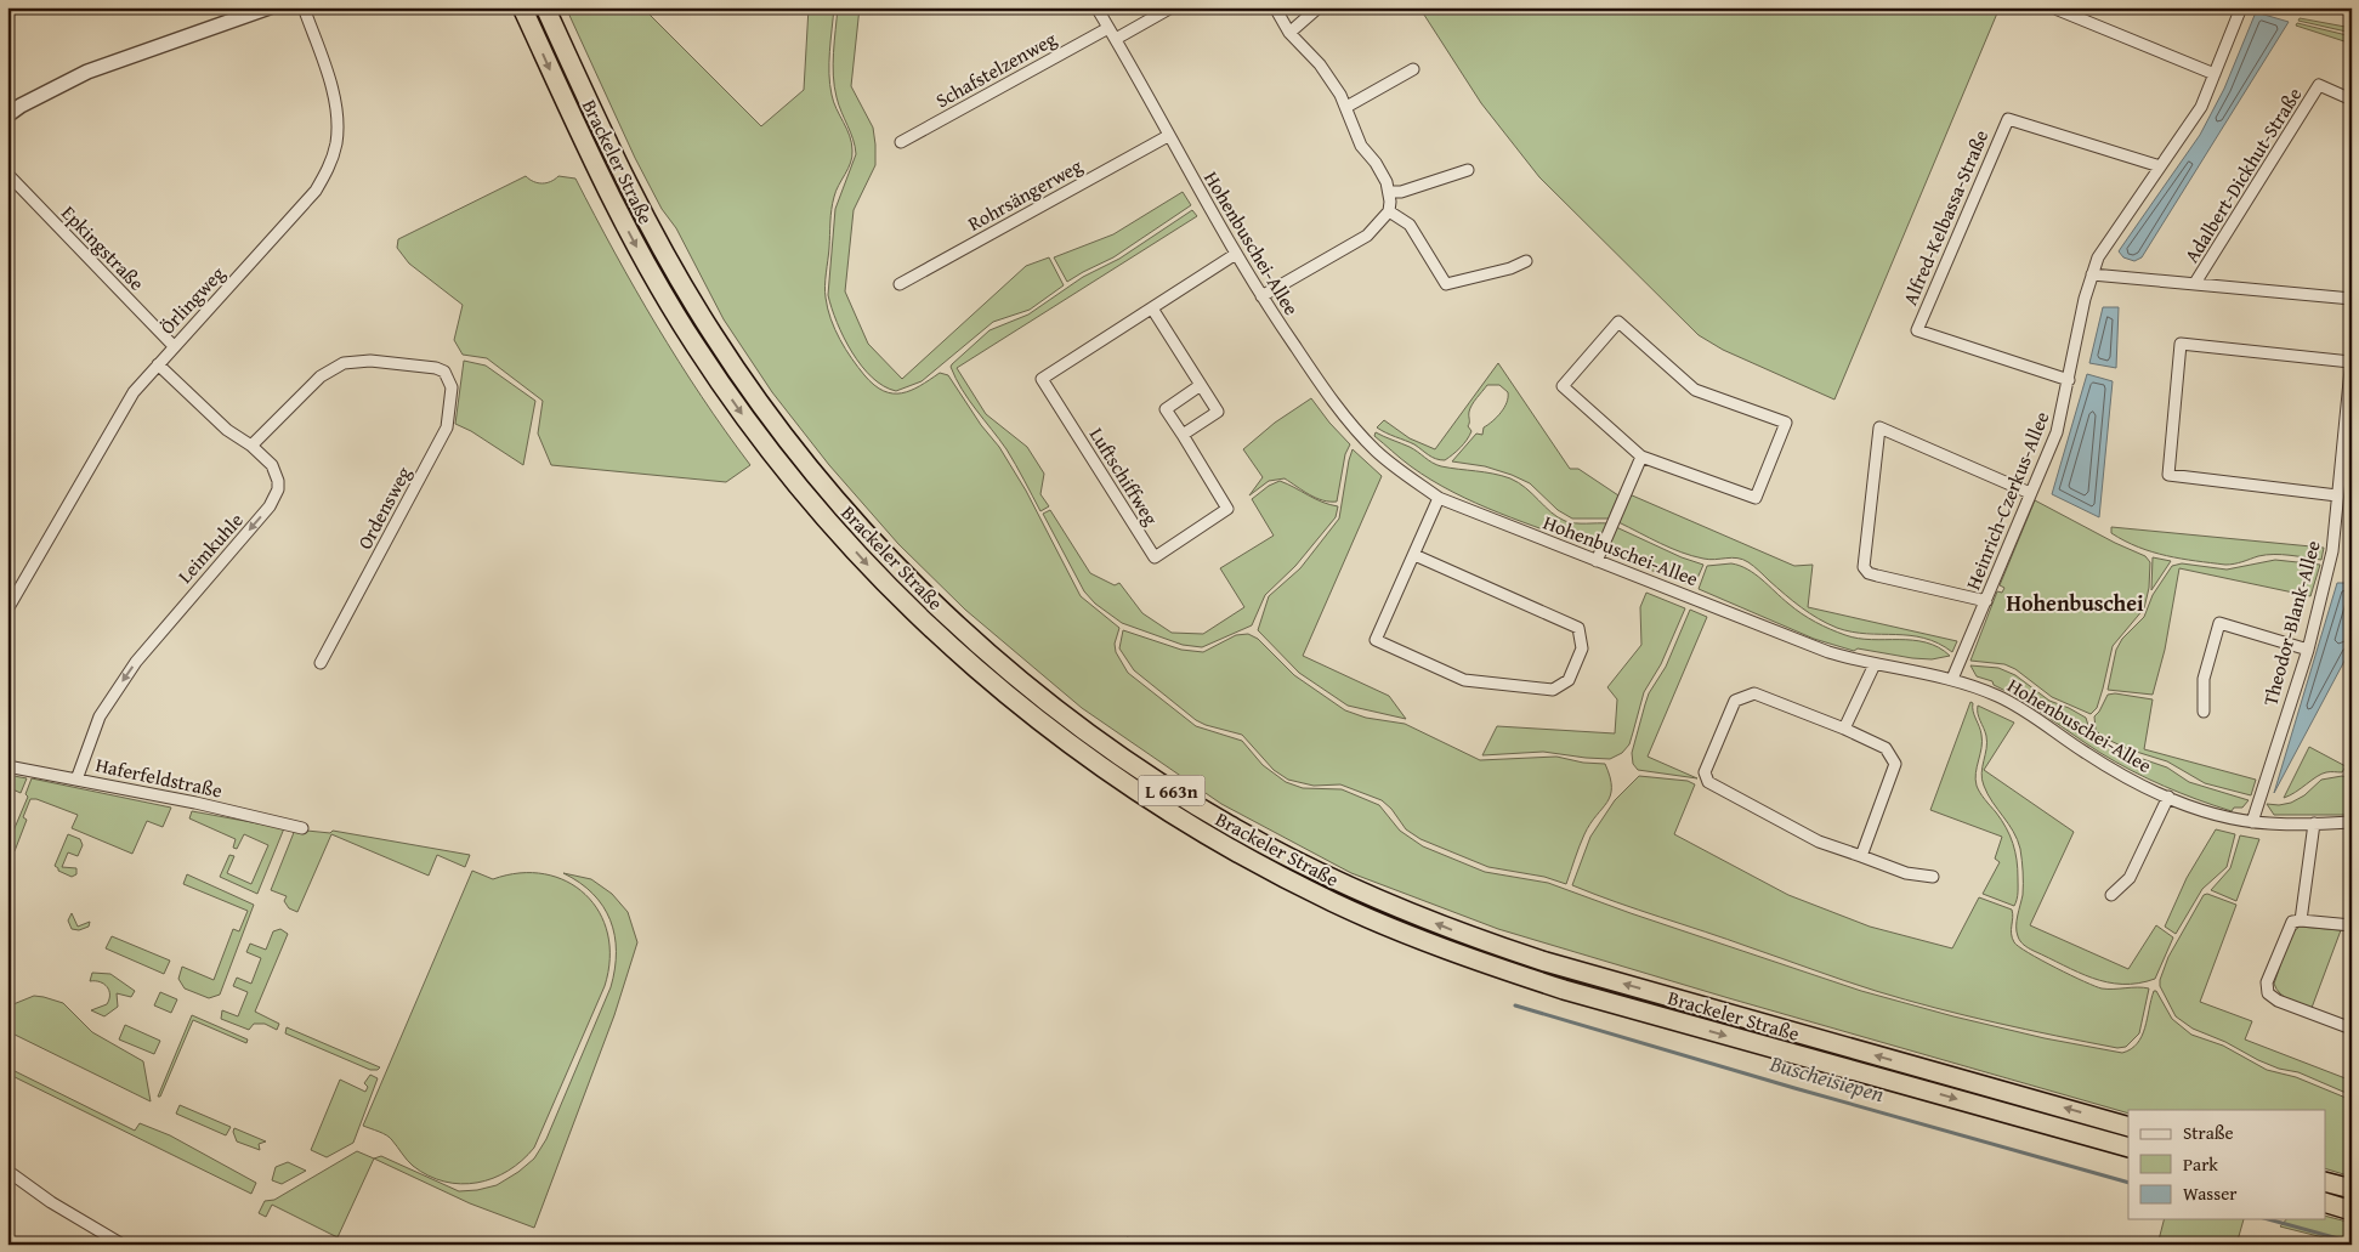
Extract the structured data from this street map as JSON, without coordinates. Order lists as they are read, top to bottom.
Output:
{
  "streets": {
    "highway": ["Brackeler Straße", "L 663n"],
    "street": [
      "Schafstelzenweg",
      "Adalbert-Dickhut-Straße",
      "Rohrsängerweg",
      "Alfred-Kelbassa-Straße",
      "Hohenbuschei-Allee",
      "Epkingstraße",
      "Örlingweg",
      "Luftschiffweg",
      "Heinrich-Czerkus-Allee",
      "Ordensweg",
      "Leimkuhle",
      "Theodor-Blank-Allee",
      "Haferfeldstraße"
    ]
  },
  "crossings": [
    ["Schafstelzenweg", "Hohenbuschei-Allee"],
    ["Rohrsängerweg", "Hohenbuschei-Allee"],
    ["Alfred-Kelbassa-Straße", "Heinrich-Czerkus-Allee"],
    ["Hohenbuschei-Allee", "Luftschiffweg"],
    ["Hohenbuschei-Allee", "Heinrich-Czerkus-Allee"],
    ["Hohenbuschei-Allee", "Theodor-Blank-Allee"],
    ["Epkingstraße", "Örlingweg"],
    ["Örlingweg", "Leimkuhle"],
    ["Ordensweg", "Leimkuhle"],
    ["Leimkuhle", "Haferfeldstraße"]
  ],
  "one_way": ["Leimkuhle"],
  "districts": ["Hohenbuschei"],
  "water": ["Buscheisiepen"],
  "legend": ["Straße", "Park", "Wasser"]
}
